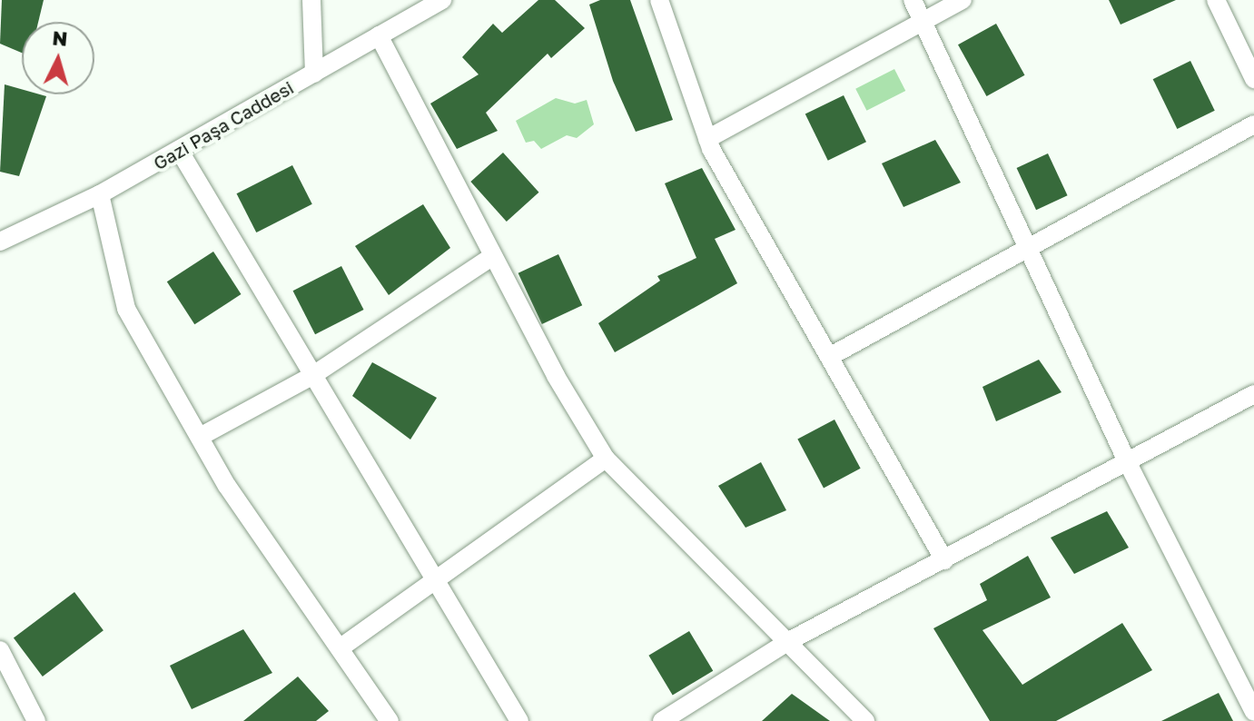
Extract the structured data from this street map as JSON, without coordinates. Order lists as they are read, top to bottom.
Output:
{
  "streets": {
    "street": ["Gazi Paşa Caddesi"]
  },
  "north": "top"
}
